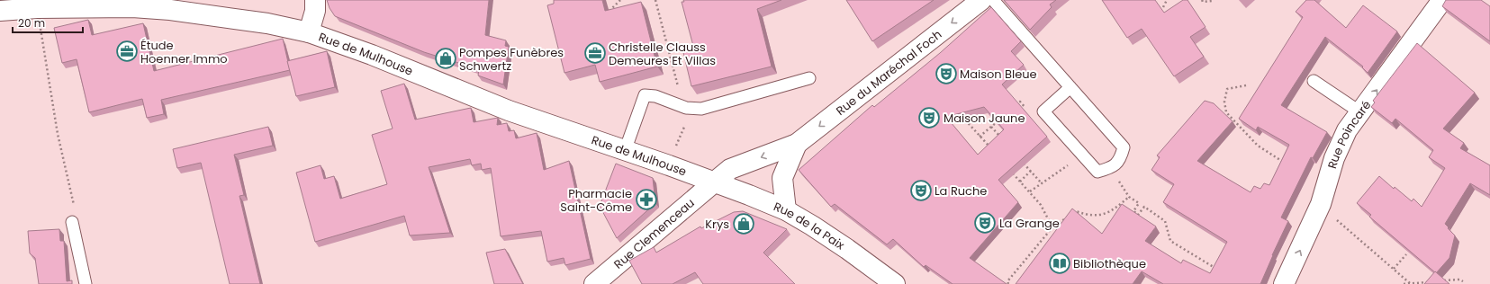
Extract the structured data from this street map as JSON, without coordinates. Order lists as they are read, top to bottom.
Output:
{
  "streets": {
    "street": [
      "Rue de Mulhouse",
      "Rue du Maréchal Foch",
      "Rue Poincaré",
      "Rue de la Paix",
      "Rue Clemenceau"
    ]
  },
  "crossings": [
    ["Rue de Mulhouse", "Rue du Maréchal Foch"],
    ["Rue de Mulhouse", "Rue de la Paix"],
    ["Rue de Mulhouse", "Rue Clemenceau"],
    ["Rue du Maréchal Foch", "Rue de la Paix"],
    ["Rue du Maréchal Foch", "Rue Clemenceau"],
    ["Rue de la Paix", "Rue Clemenceau"]
  ],
  "one_way": ["Rue du Maréchal Foch", "Rue Poincaré"],
  "places": {
    "office": ["Étude Hoenner Immo", "Christelle Clauss Demeures Et Villas"],
    "shop": ["Pompes Funèbres Schwertz", "Krys"],
    "theatre": [
      "Maison Bleue",
      "Maison Jaune",
      "La Ruche",
      "La Grange"
    ],
    "pharmacy": ["Pharmacie Saint-Côme"],
    "library": ["Bibliothèque"]
  },
  "scale_bar": "20 m"
}
